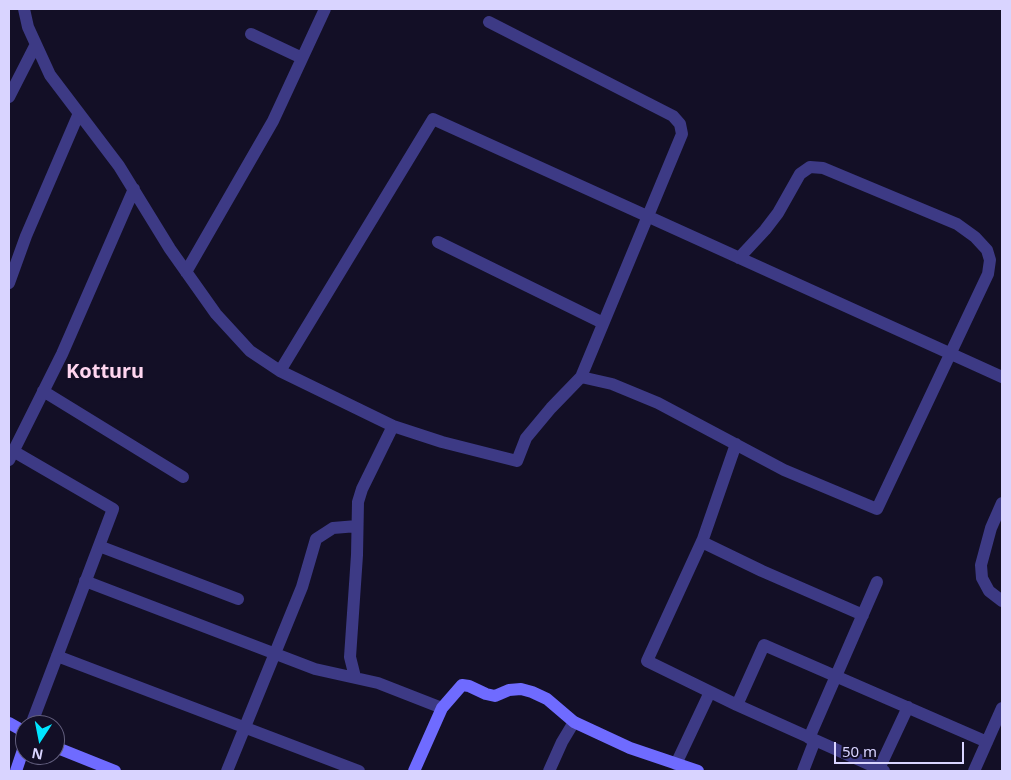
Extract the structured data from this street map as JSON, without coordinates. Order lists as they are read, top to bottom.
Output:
{
  "districts": ["Kotturu"],
  "scale_bar": "50 m",
  "north": "bottom"
}
